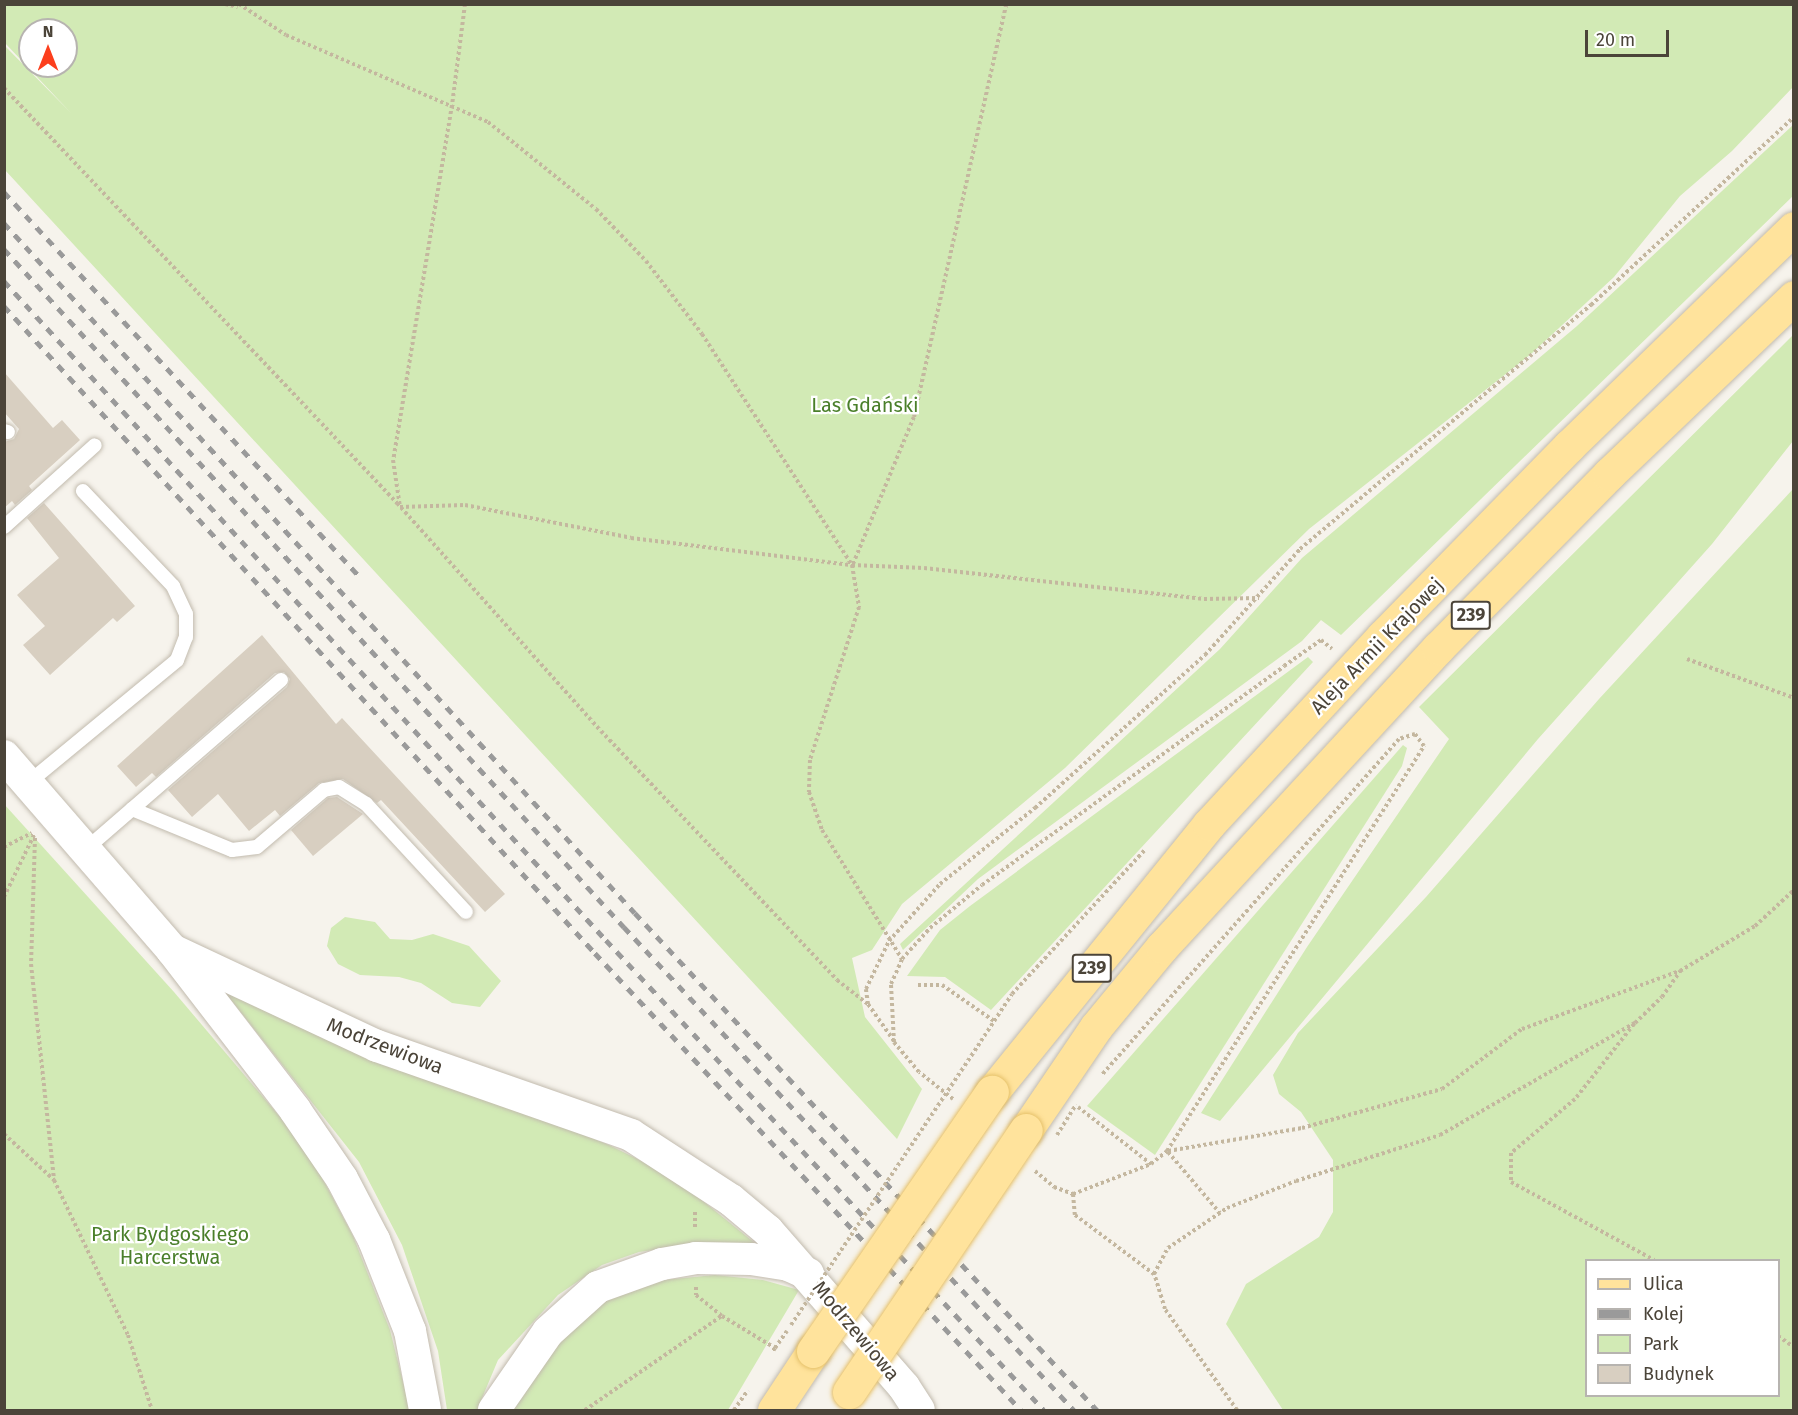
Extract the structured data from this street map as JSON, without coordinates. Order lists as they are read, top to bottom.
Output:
{
  "streets": {
    "main road": ["239", "Aleja Armii Krajowej"],
    "street": ["Modrzewiowa"]
  },
  "parks": ["Las Gdański", "Park Bydgoskiego Harcerstwa"],
  "legend": [
    "Ulica",
    "Kolej",
    "Park",
    "Budynek"
  ],
  "scale_bar": "20 m",
  "north": "top"
}
